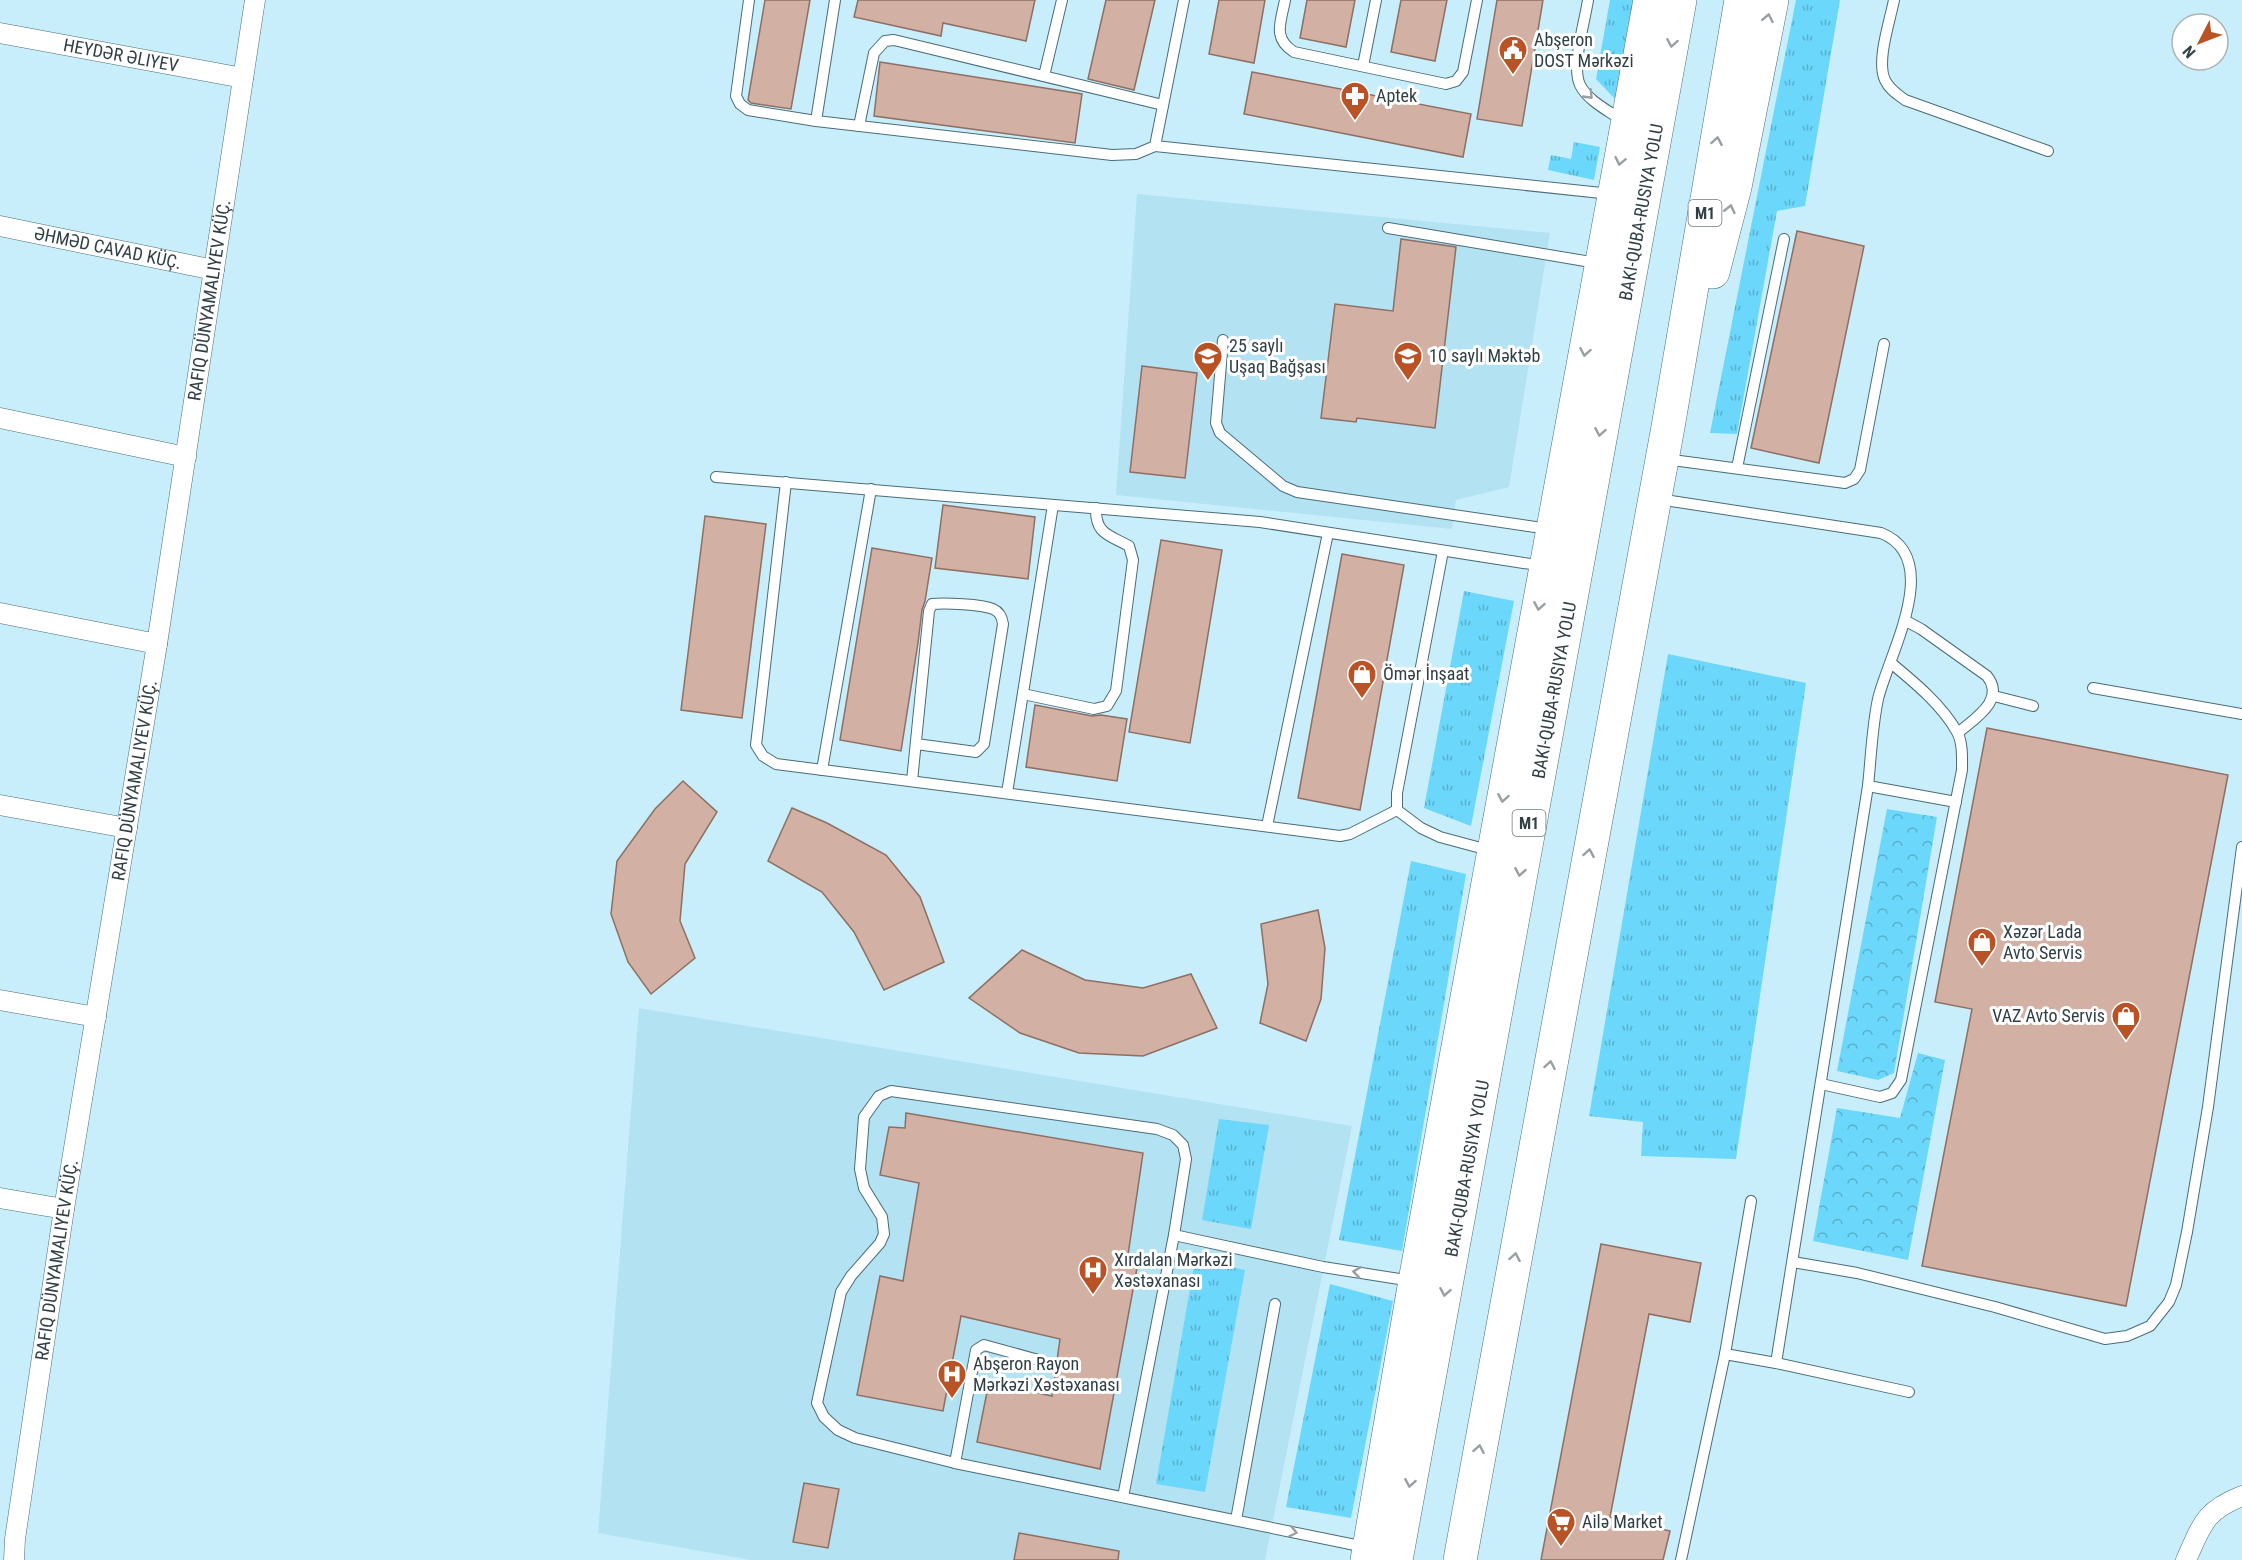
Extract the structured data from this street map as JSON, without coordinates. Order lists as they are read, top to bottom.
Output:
{
  "streets": {
    "highway": ["M1"],
    "street": ["HEYDƏR ƏLIYEV", "ƏHMƏD CAVAD KÜÇ."]
  },
  "places": {
    "public building": ["Abşeron DOST Mərkəzi"],
    "pharmacy": ["Aptek"],
    "school or university": ["25 saylı Uşaq Bağşası", "10 saylı Məktəb"],
    "shop": ["Ömər İnşaat", "Xəzər Lada Avto Servis", "VAZ Avto Servis"],
    "hospital": ["Xırdalan Mərkəzi Xəstəxanası", "Abşeron Rayon Mərkəzi Xəstəxanası"],
    "supermarket": ["Ailə Market"]
  },
  "north": "bottom left"
}
